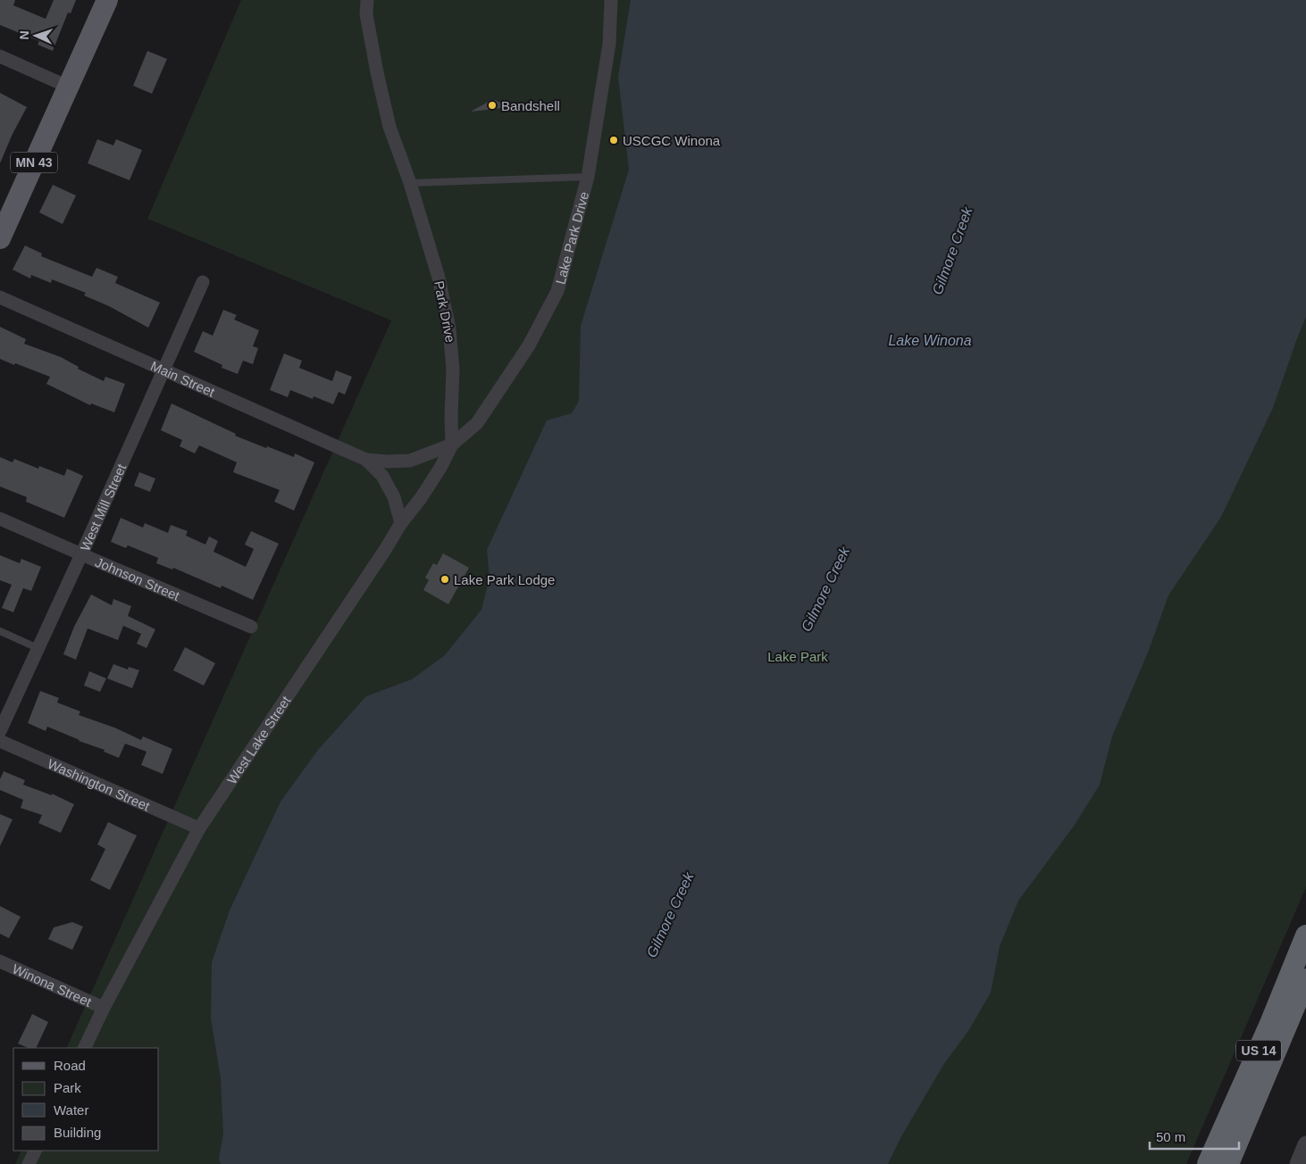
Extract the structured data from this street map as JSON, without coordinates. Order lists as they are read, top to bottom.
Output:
{
  "streets": {
    "highway": ["US 14"],
    "main road": ["MN 43"],
    "street": [
      "Lake Park Drive",
      "Park Drive",
      "Main Street",
      "West Mill Street",
      "Johnson Street",
      "West Lake Street",
      "Washington Street",
      "Winona Street"
    ]
  },
  "crossings": [
    ["Lake Park Drive", "Park Drive"],
    ["Lake Park Drive", "Main Street"],
    ["Lake Park Drive", "West Lake Street"],
    ["Park Drive", "Main Street"],
    ["Park Drive", "West Lake Street"],
    ["Main Street", "West Mill Street"],
    ["Main Street", "West Lake Street"],
    ["West Mill Street", "Johnson Street"],
    ["West Lake Street", "Washington Street"],
    ["West Lake Street", "Winona Street"]
  ],
  "water": ["Gilmore Creek", "Lake Winona"],
  "parks": ["Lake Park"],
  "places": ["Bandshell", "USCGC Winona", "Lake Park Lodge"],
  "legend": [
    "Road",
    "Park",
    "Water",
    "Building"
  ],
  "scale_bar": "50 m",
  "north": "left"
}
